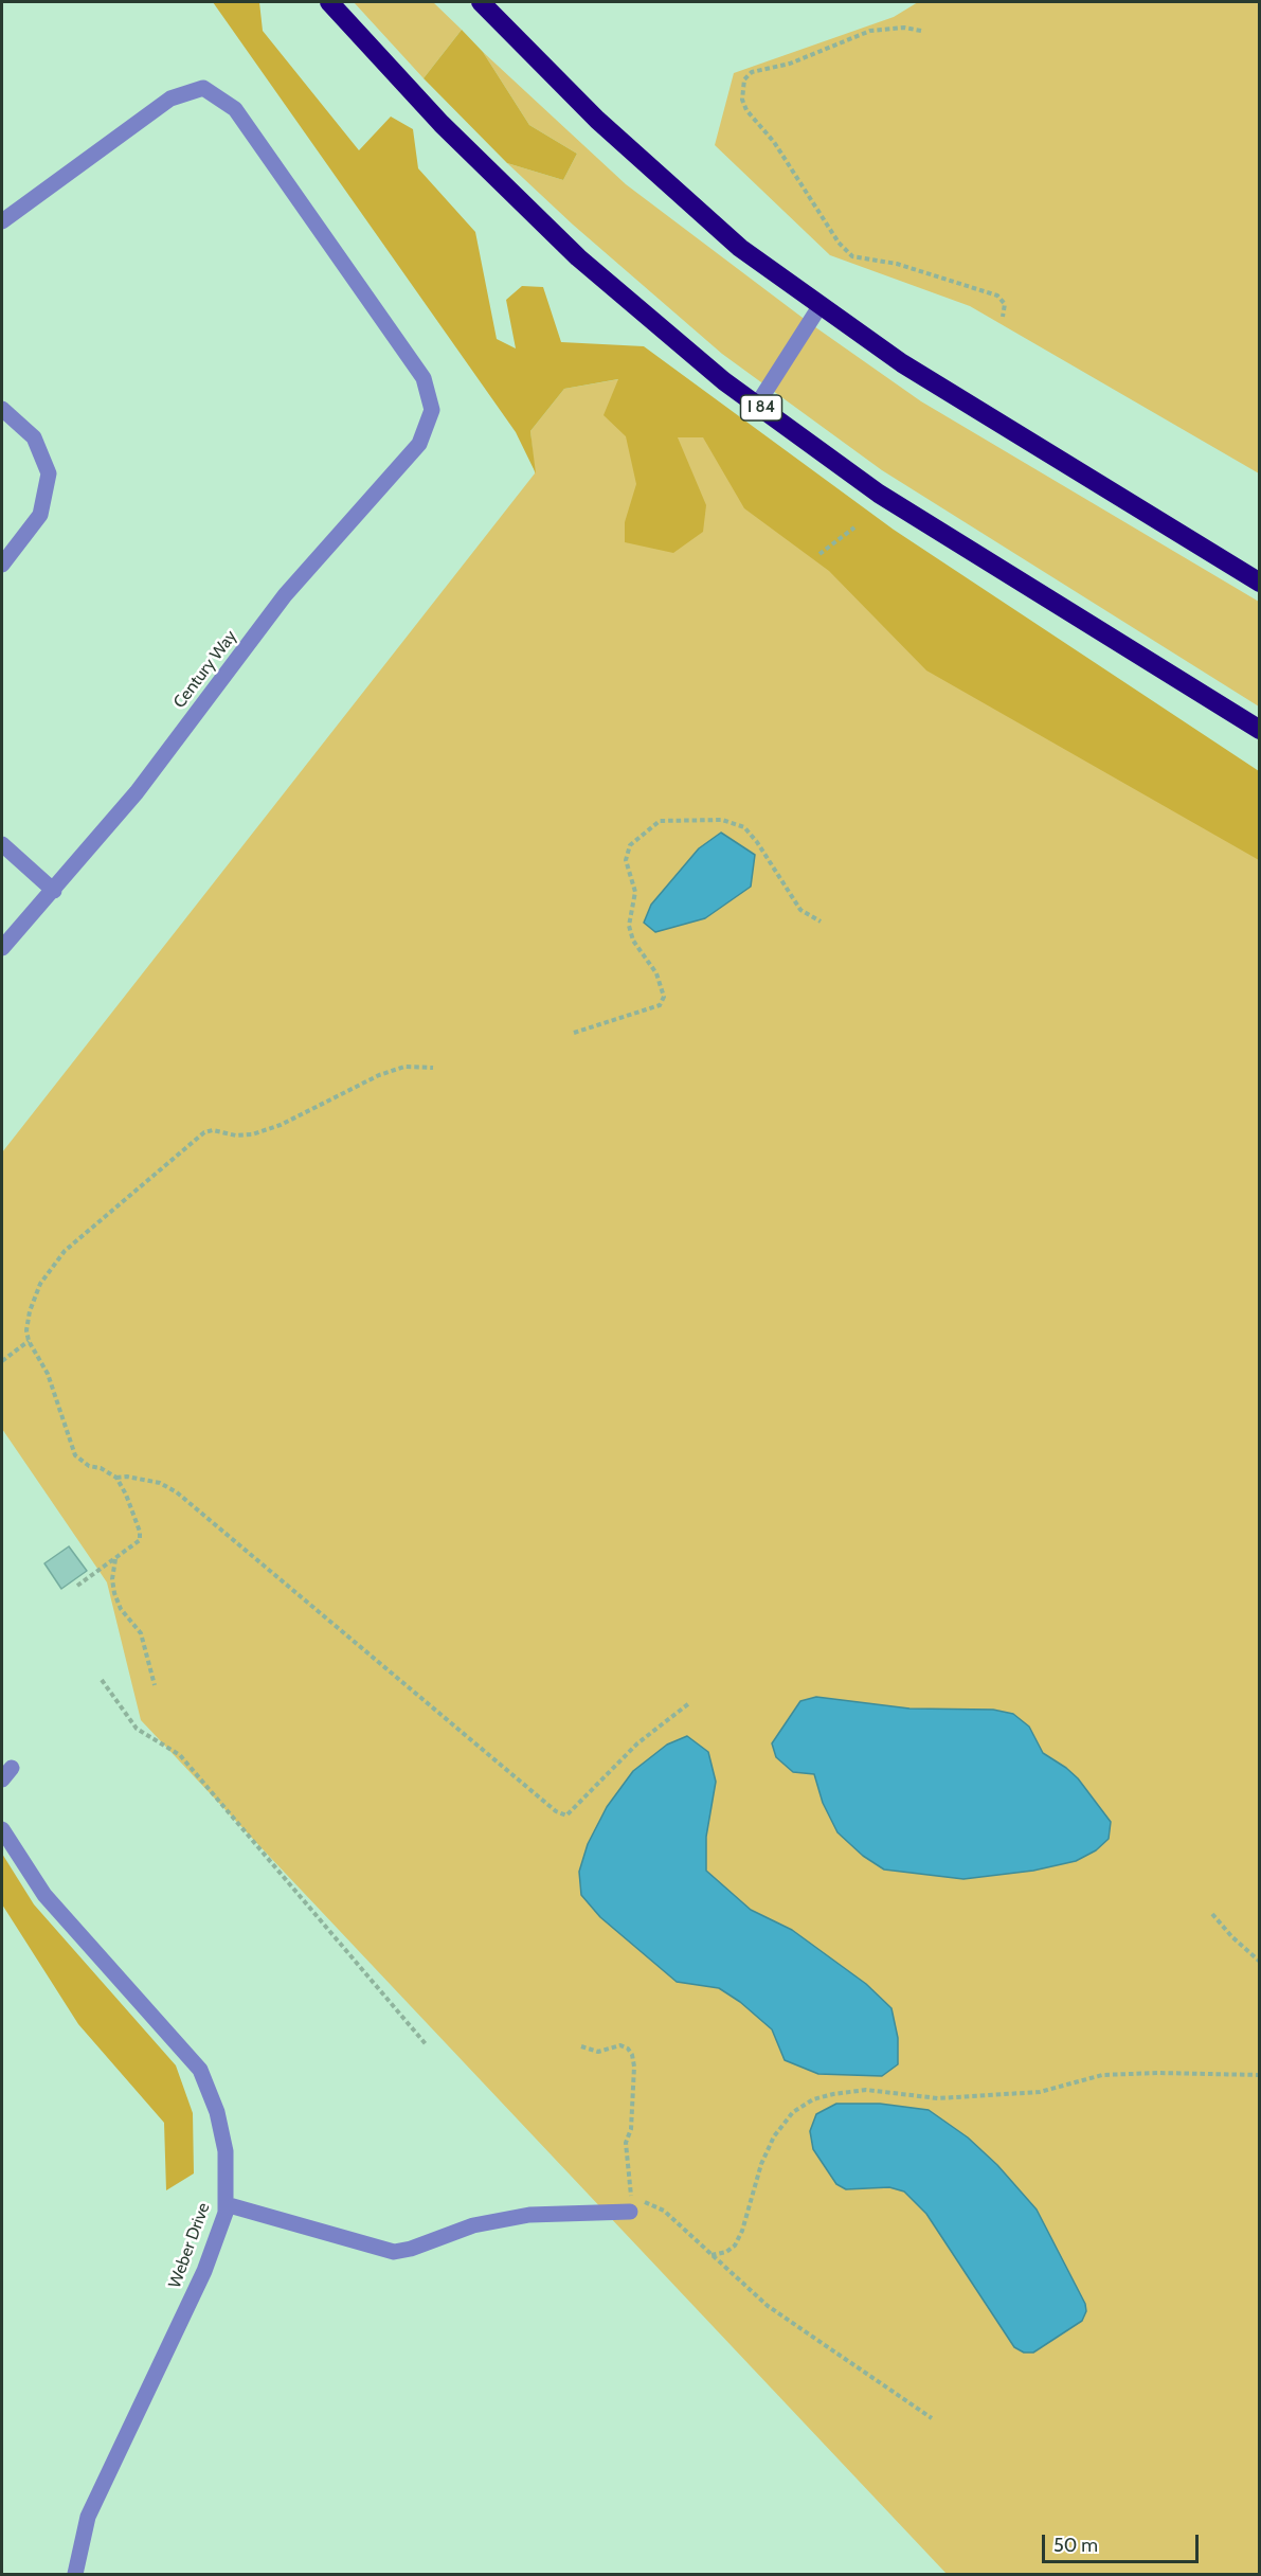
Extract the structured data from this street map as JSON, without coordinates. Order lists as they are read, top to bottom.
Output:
{
  "streets": {
    "highway": ["I 84"],
    "street": ["Century Way", "Weber Drive"]
  },
  "scale_bar": "50 m"
}
